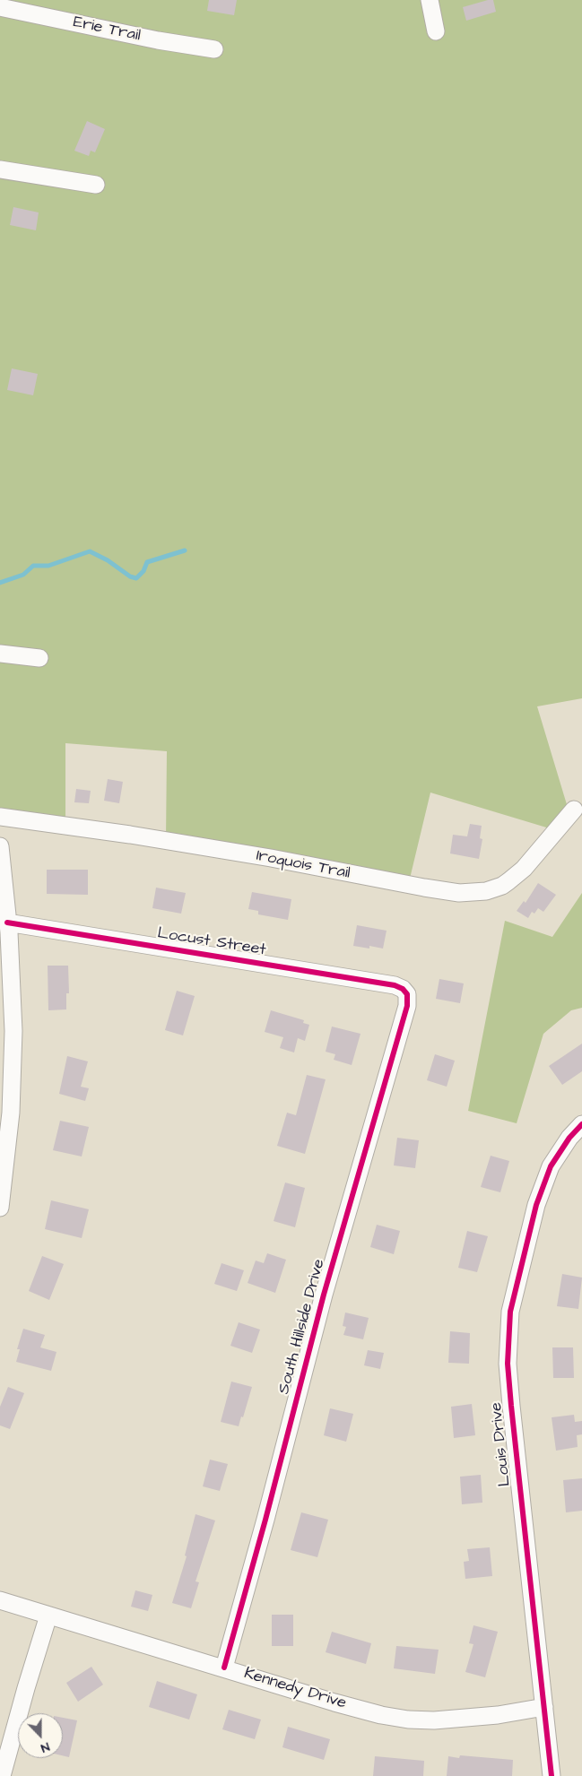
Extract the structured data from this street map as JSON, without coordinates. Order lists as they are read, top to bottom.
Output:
{
  "streets": {
    "street": [
      "Erie Trail",
      "Iroquois Trail",
      "Locust Street",
      "South Hillside Drive",
      "Louis Drive",
      "Kennedy Drive"
    ]
  },
  "crossings": [
    ["Locust Street", "South Hillside Drive"],
    ["South Hillside Drive", "Kennedy Drive"],
    ["Louis Drive", "Kennedy Drive"]
  ],
  "north": "bottom"
}
